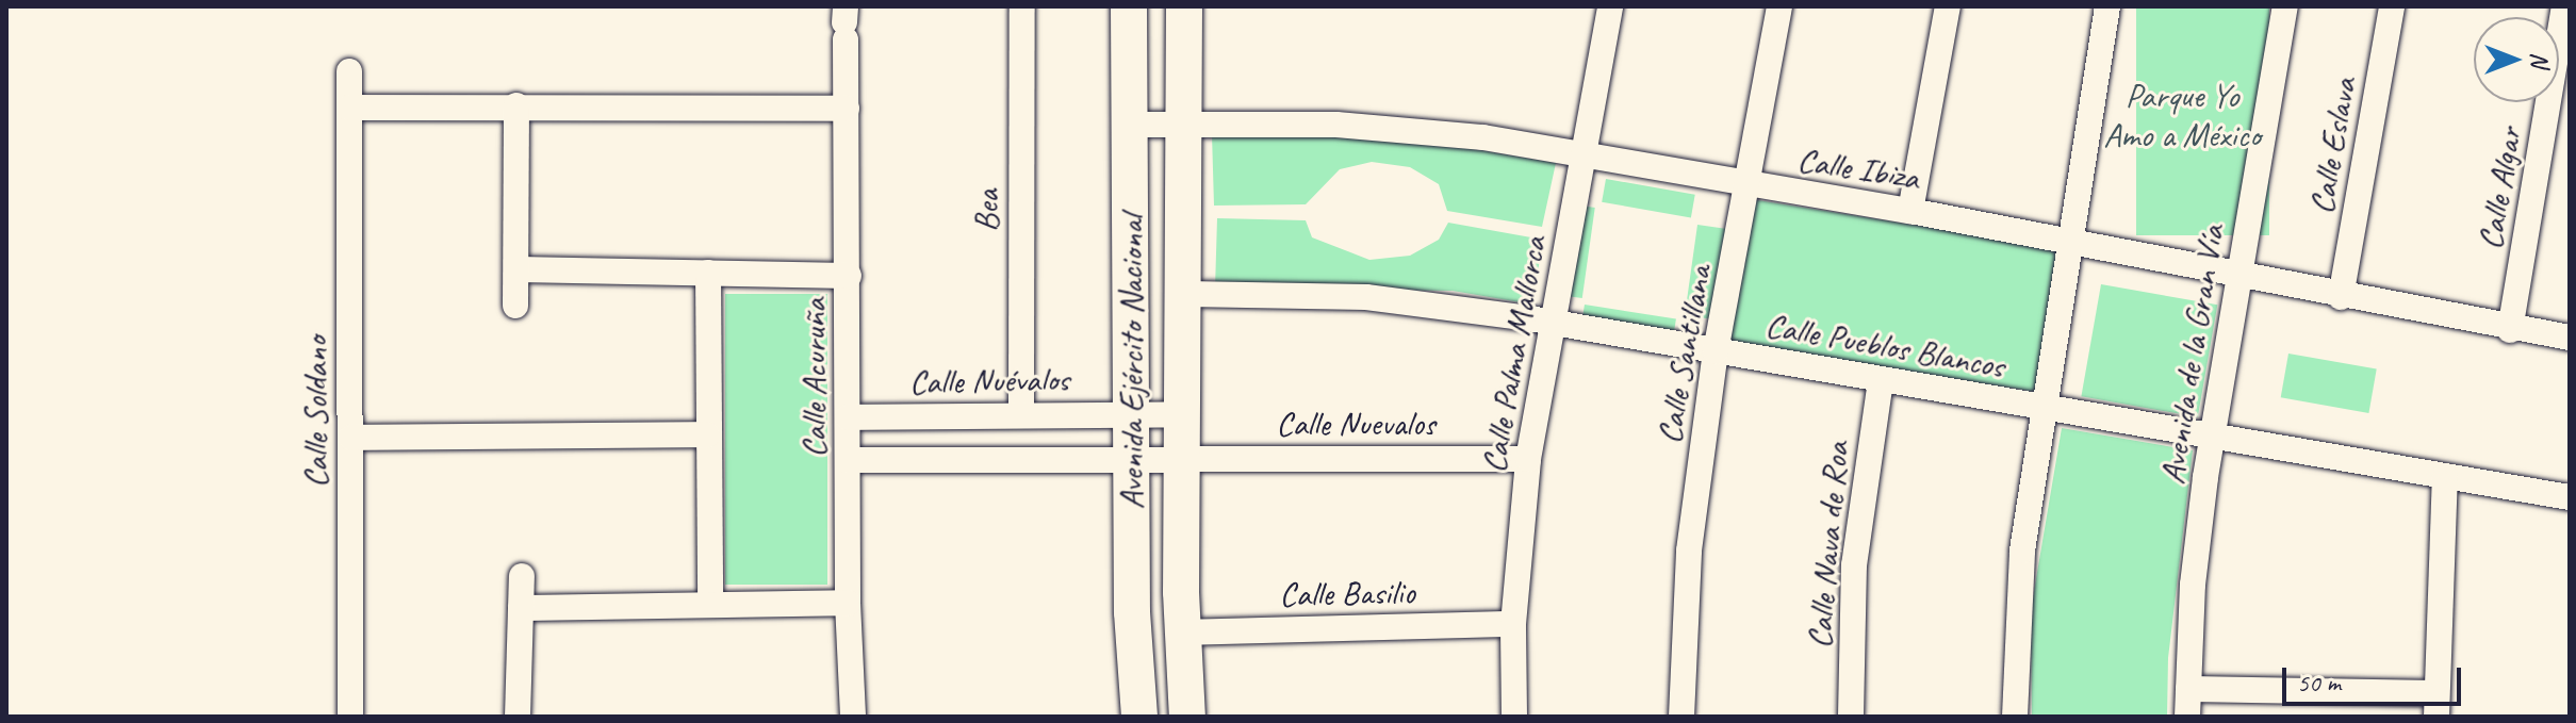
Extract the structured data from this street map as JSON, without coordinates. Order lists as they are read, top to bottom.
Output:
{
  "streets": {
    "street": [
      "Calle Eslava",
      "Calle Ibiza",
      "Calle Algar",
      "Bea",
      "Calle Pueblos Blancos",
      "Calle Palma Mallorca",
      "Calle Santillana",
      "Avenida de la Gran Vía",
      "Avenida Ejército Nacional",
      "Calle Acuruña",
      "Calle Nuévalos",
      "Calle Soldano",
      "Calle Nuevalos",
      "Calle Nava de Roa",
      "Calle Basilio"
    ]
  },
  "crossings": [
    ["Calle Eslava", "Calle Ibiza"],
    ["Calle Ibiza", "Calle Algar"],
    ["Calle Ibiza", "Calle Palma Mallorca"],
    ["Calle Ibiza", "Calle Santillana"],
    ["Calle Ibiza", "Avenida de la Gran Vía"],
    ["Calle Ibiza", "Avenida Ejército Nacional"],
    ["Bea", "Calle Nuévalos"],
    ["Calle Pueblos Blancos", "Calle Palma Mallorca"],
    ["Calle Pueblos Blancos", "Calle Santillana"],
    ["Calle Pueblos Blancos", "Avenida de la Gran Vía"],
    ["Calle Pueblos Blancos", "Avenida Ejército Nacional"],
    ["Calle Pueblos Blancos", "Calle Nava de Roa"],
    ["Calle Palma Mallorca", "Calle Nuevalos"],
    ["Calle Palma Mallorca", "Calle Basilio"],
    ["Avenida Ejército Nacional", "Calle Nuévalos"],
    ["Avenida Ejército Nacional", "Calle Nuevalos"],
    ["Avenida Ejército Nacional", "Calle Basilio"],
    ["Calle Acuruña", "Calle Nuévalos"]
  ],
  "parks": ["Parque Yo Amo a México"],
  "scale_bar": "50 m",
  "north": "right"
}
